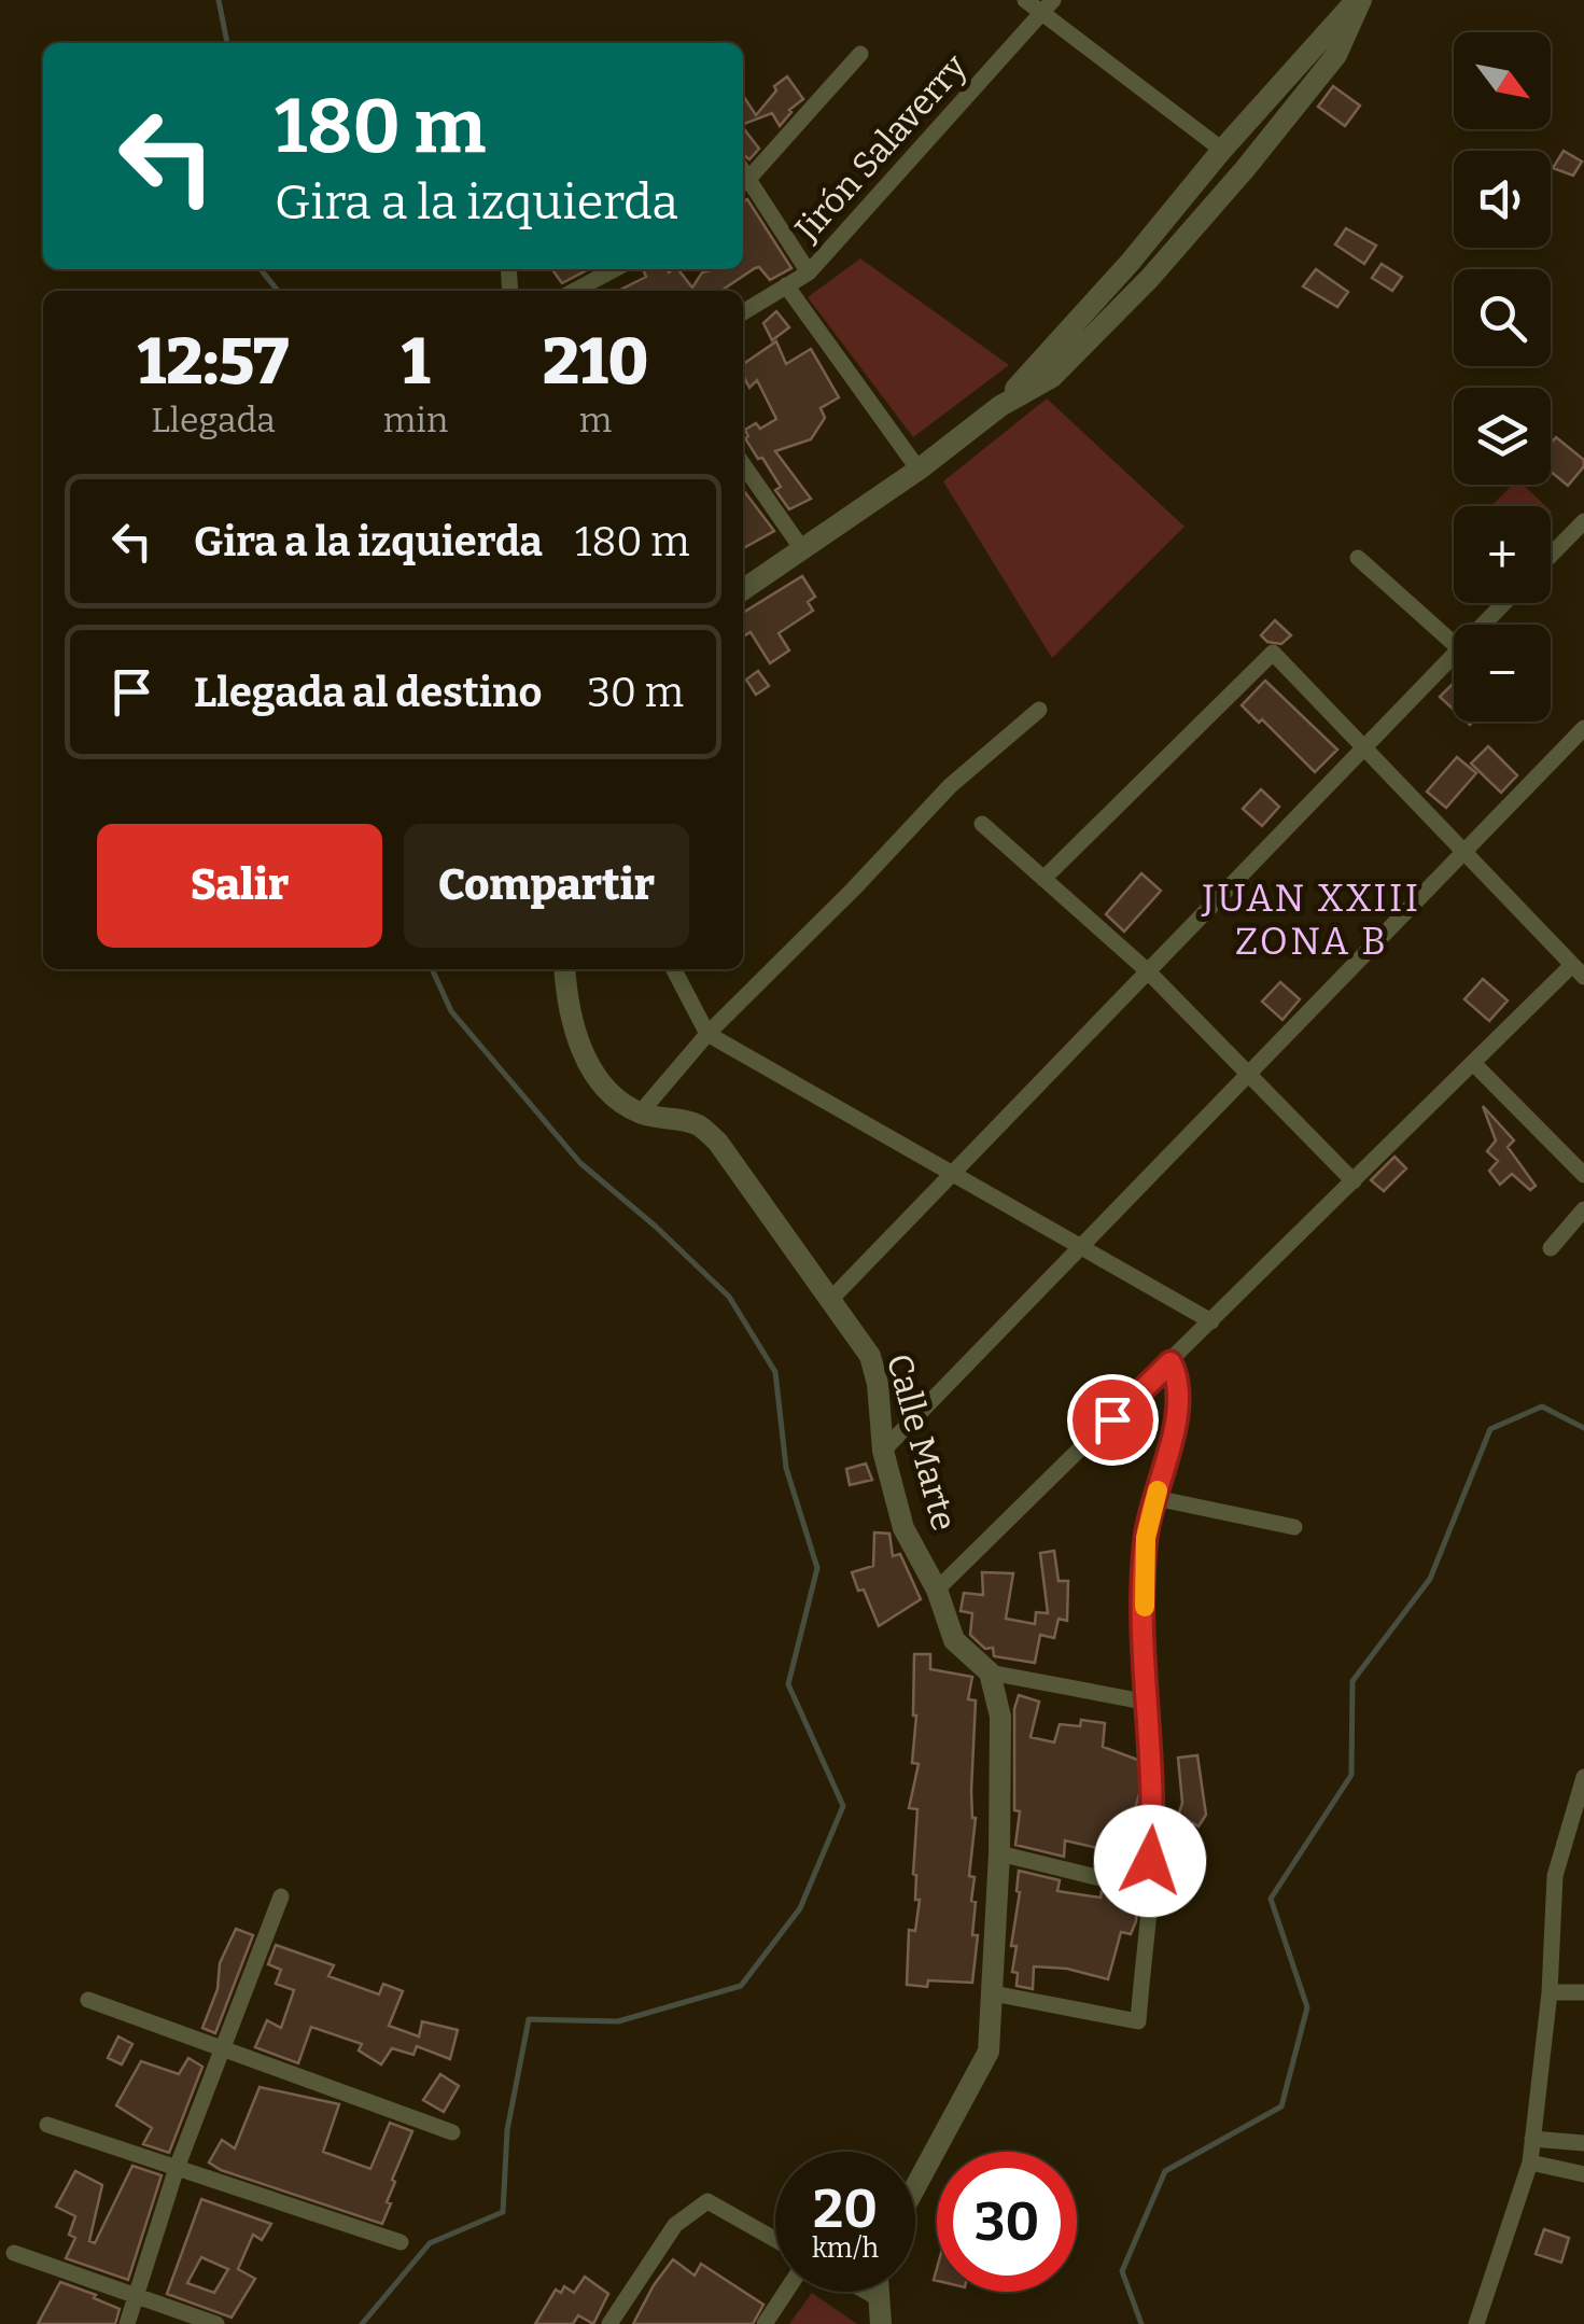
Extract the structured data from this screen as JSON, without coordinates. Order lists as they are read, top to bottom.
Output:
{
  "streets": {
    "street": ["Jirón Salaverry", "Calle Marte"]
  },
  "districts": ["JUAN XXIII ZONA B"],
  "north": "bottom right",
  "page": {
    "map_buttons": ["+", "−"],
    "turn": ["180 m", "Gira a la izquierda"],
    "eta": [
      "12:57",
      "Llegada",
      "1",
      "min",
      "210",
      "m"
    ],
    "list": [
      {
        "name": "Gira a la izquierda",
        "value": "180 m"
      },
      {
        "name": "Llegada al destino",
        "value": "30 m"
      }
    ],
    "buttons": ["Salir", "Compartir"],
    "speed": "20 km/h",
    "limit": "30"
  }
}
